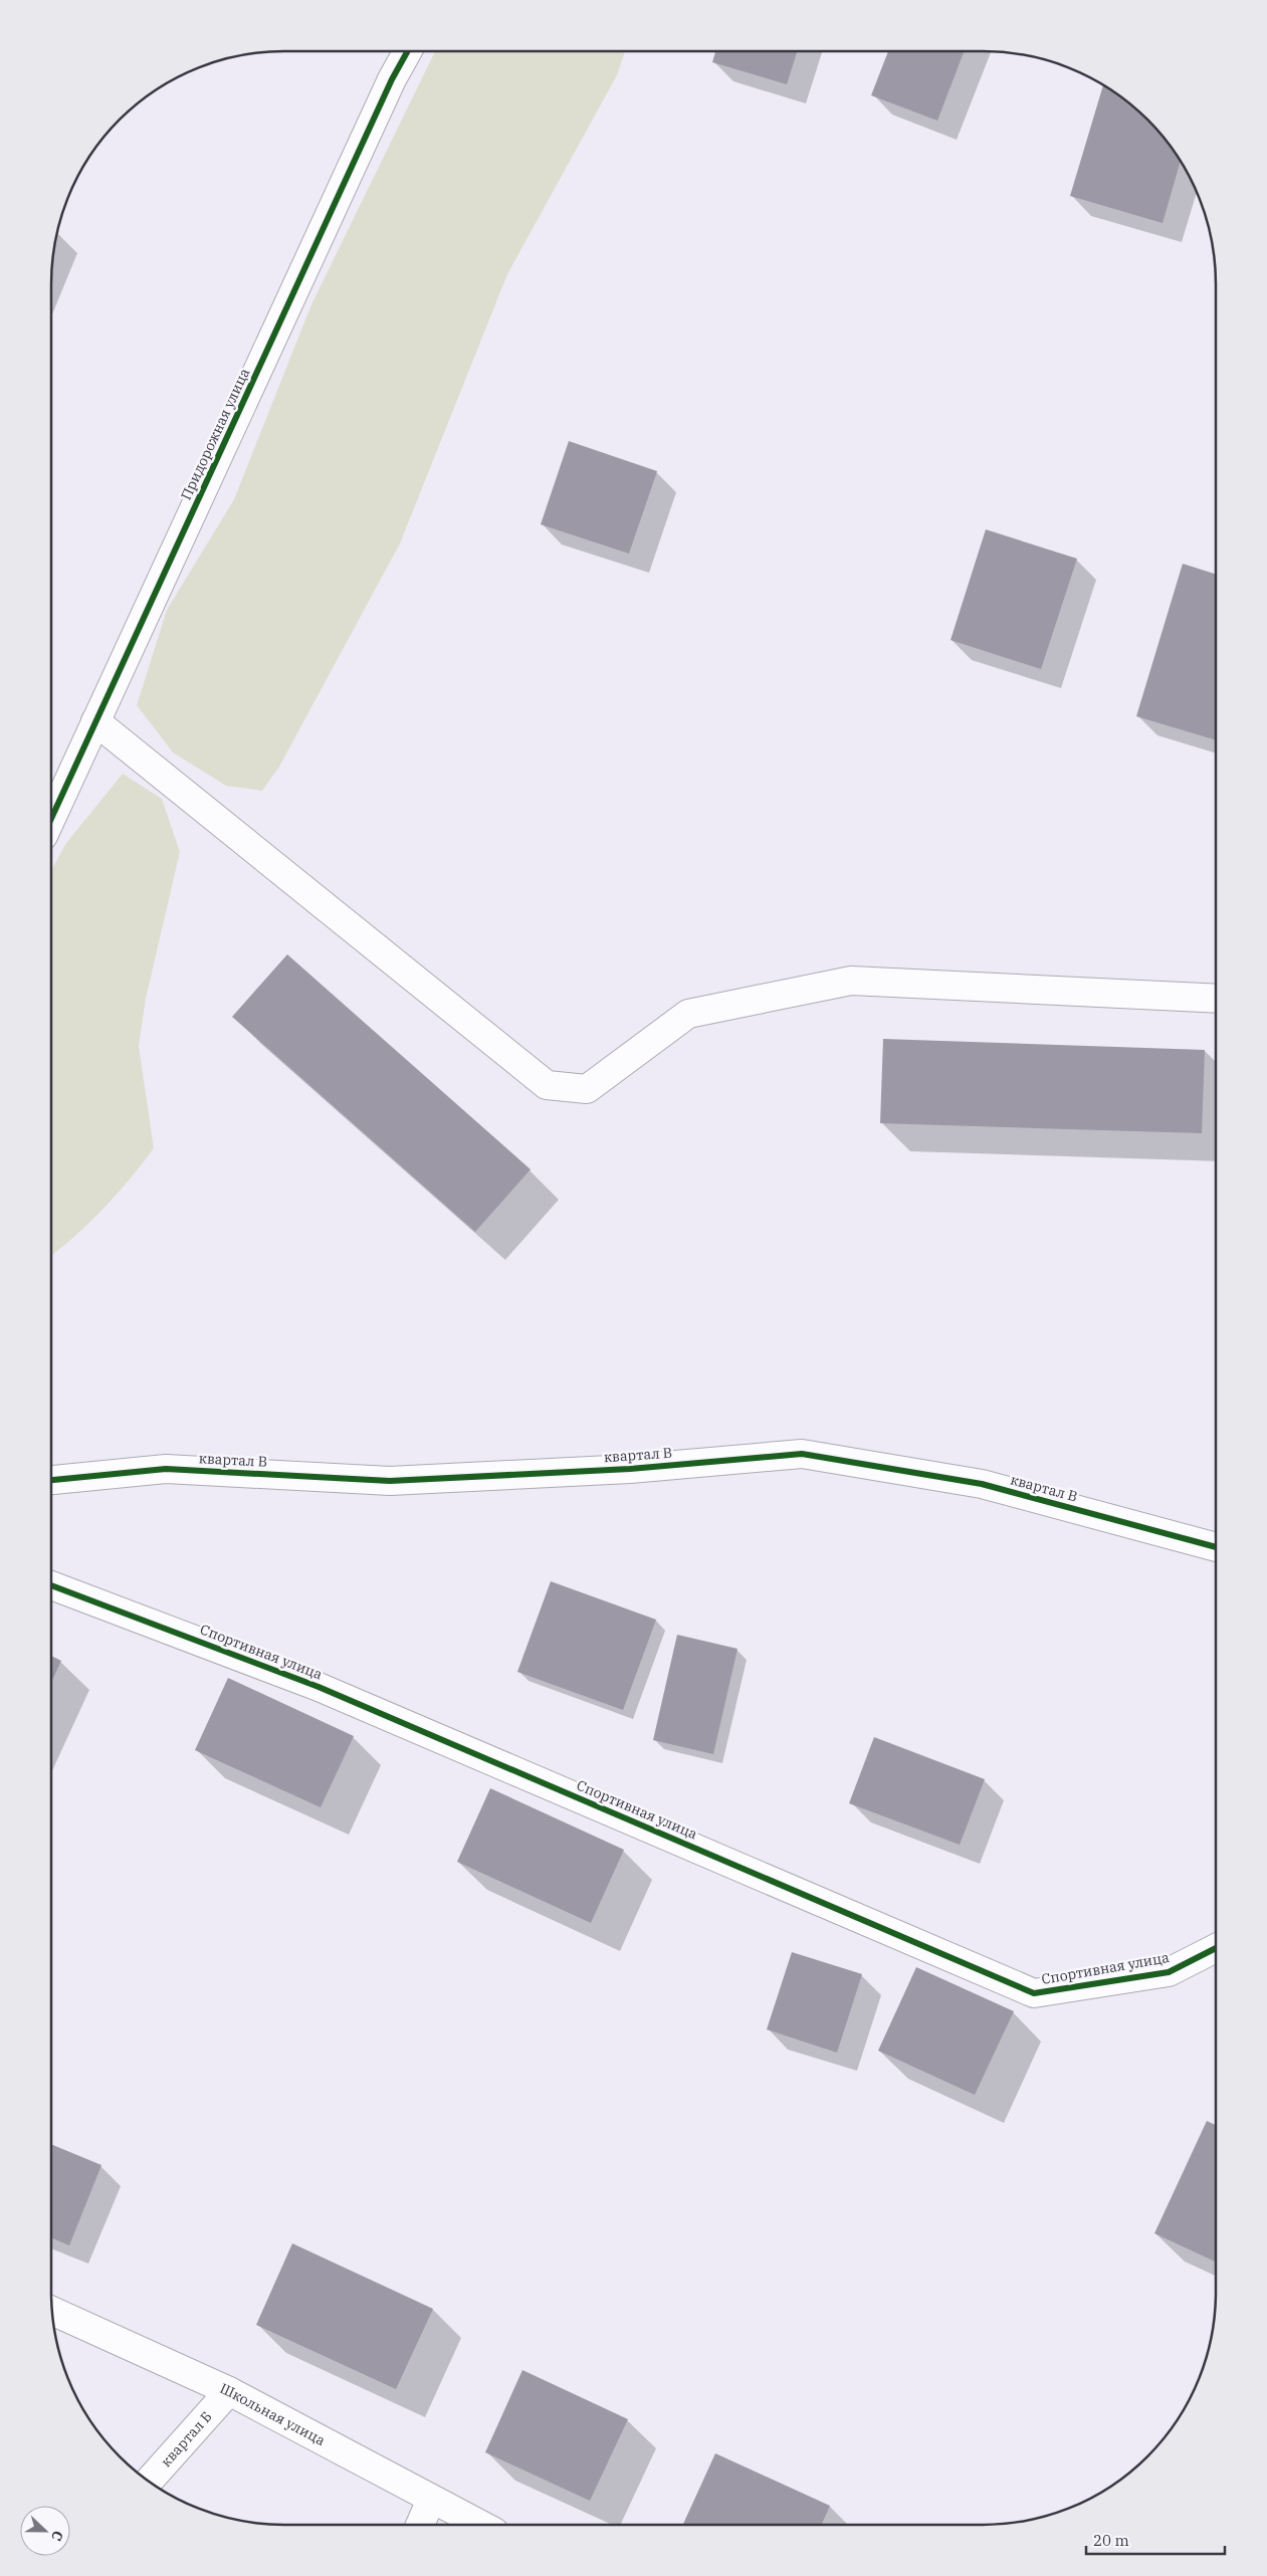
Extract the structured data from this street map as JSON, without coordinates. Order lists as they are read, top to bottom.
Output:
{
  "streets": {
    "street": [
      "Придорожная улица",
      "квартал В",
      "Спортивная улица",
      "Школьная улица",
      "квартал Б"
    ]
  },
  "crossings": [
    ["Школьная улица", "квартал Б"]
  ],
  "scale_bar": "20 m",
  "north": "right"
}
